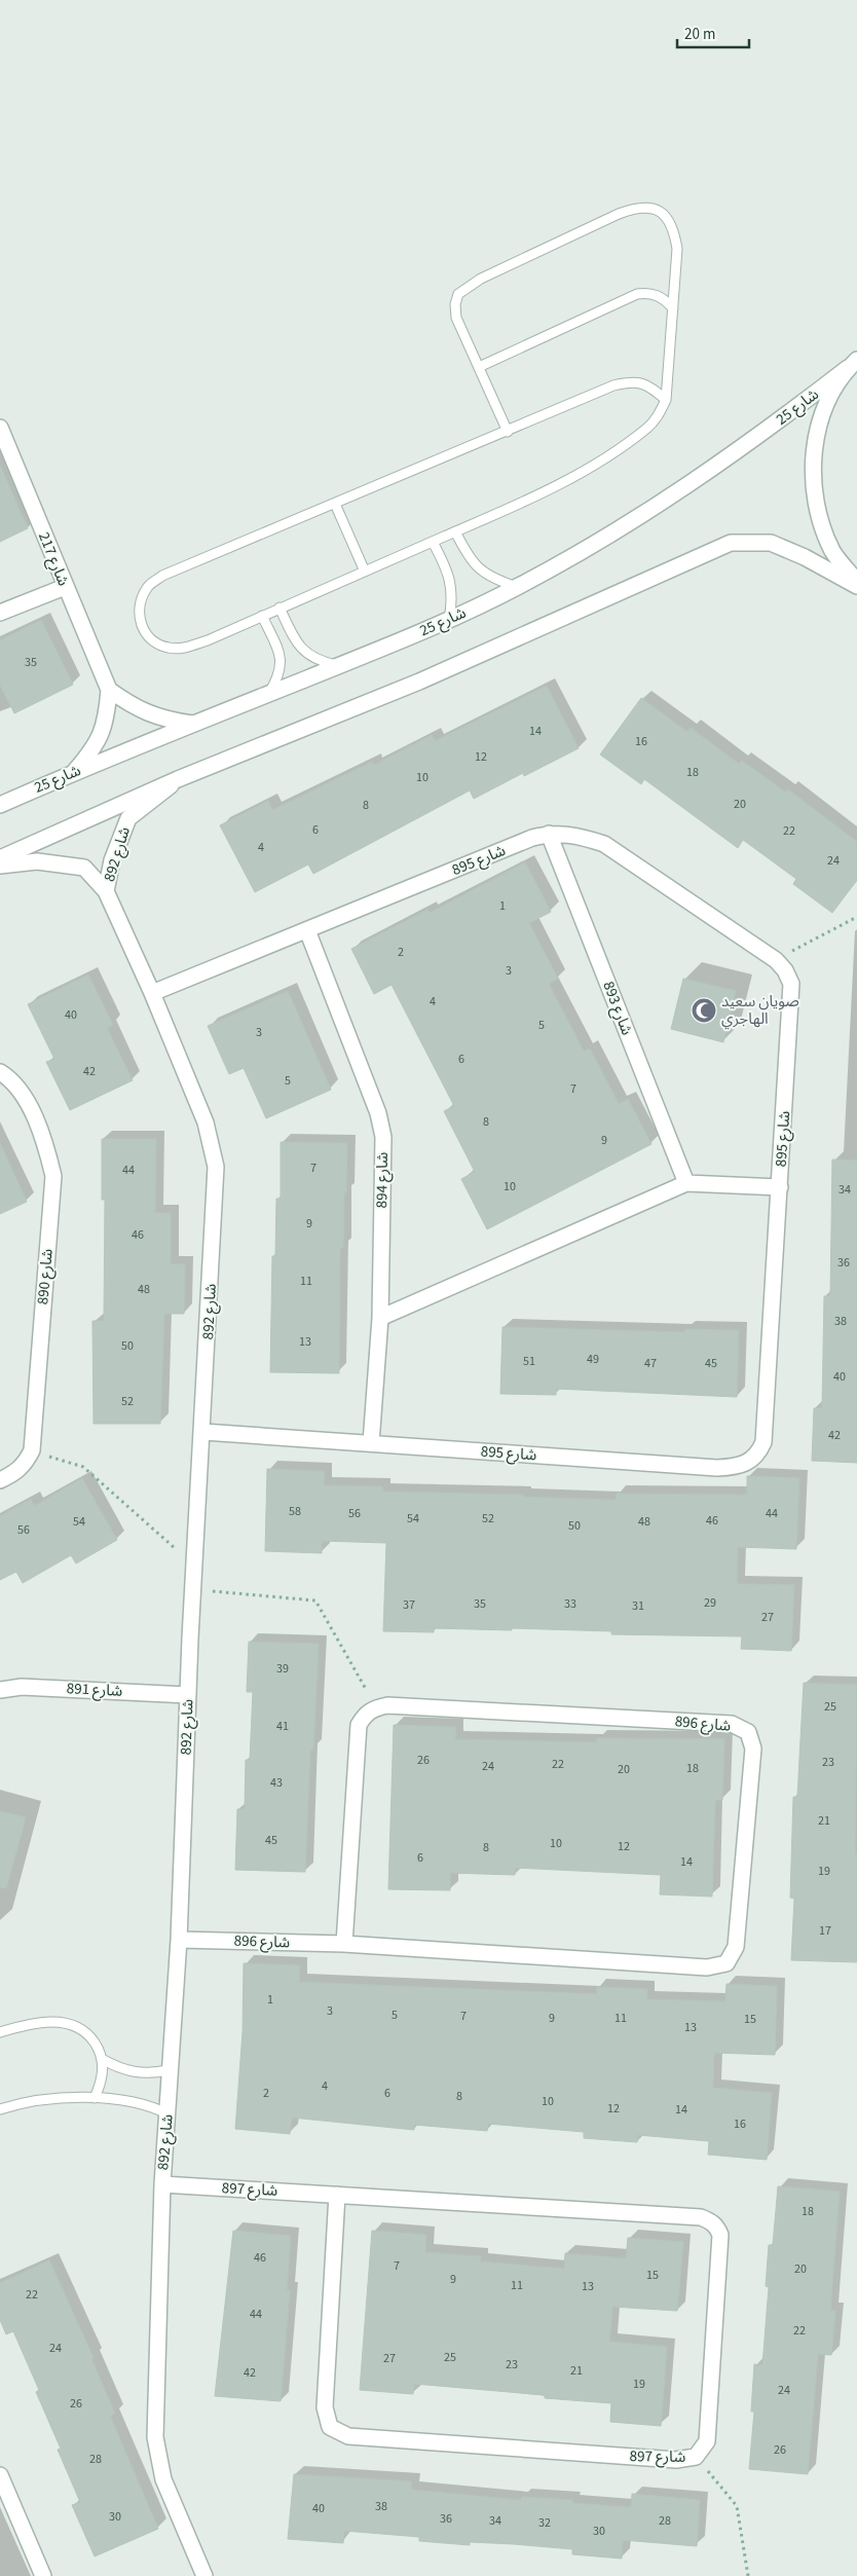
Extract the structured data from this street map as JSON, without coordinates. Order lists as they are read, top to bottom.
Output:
{
  "streets": {
    "street": [
      "شارع 25",
      "شارع 217",
      "شارع 892",
      "شارع 895",
      "شارع 893",
      "شارع 894",
      "شارع 890",
      "شارع 891",
      "شارع 896",
      "شارع 897"
    ]
  },
  "crossings": [
    ["شارع 25", "شارع 217"],
    ["شارع 892", "شارع 895"],
    ["شارع 892", "شارع 891"],
    ["شارع 892", "شارع 896"],
    ["شارع 892", "شارع 897"],
    ["شارع 895", "شارع 893"],
    ["شارع 895", "شارع 894"]
  ],
  "places": {
    "mosque": ["صويان سعيد الهاجري"]
  },
  "house_numbers": [
    "35",
    "14",
    "16",
    "12",
    "18",
    "10",
    "20",
    "8",
    "6",
    "22",
    "4",
    "24",
    "1",
    "2",
    "3",
    "4",
    "40",
    "5",
    "3",
    "6",
    "42",
    "5",
    "7",
    "8",
    "9",
    "7",
    "44",
    "10",
    "34",
    "9",
    "46",
    "36",
    "11",
    "48",
    "38",
    "13",
    "50",
    "49",
    "51",
    "47",
    "45",
    "40",
    "52",
    "42",
    "58",
    "56",
    "44",
    "54",
    "52",
    "46",
    "54",
    "48",
    "50",
    "56",
    "29",
    "35",
    "33",
    "37",
    "31",
    "27",
    "39",
    "25",
    "41",
    "26",
    "23",
    "22",
    "24",
    "18",
    "20",
    "43",
    "21",
    "45",
    "10",
    "12",
    "8",
    "6",
    "14",
    "19",
    "17",
    "1",
    "3",
    "5",
    "7",
    "9",
    "11",
    "15",
    "13",
    "4",
    "2",
    "6",
    "8",
    "10",
    "12",
    "14",
    "16",
    "18",
    "46",
    "7",
    "20",
    "15",
    "9",
    "11",
    "13",
    "22",
    "44",
    "22",
    "24",
    "25",
    "27",
    "23",
    "21",
    "42",
    "19",
    "24",
    "26",
    "26",
    "28",
    "38",
    "40",
    "30",
    "36",
    "34",
    "28",
    "32",
    "30"
  ],
  "scale_bar": "20 m"
}
